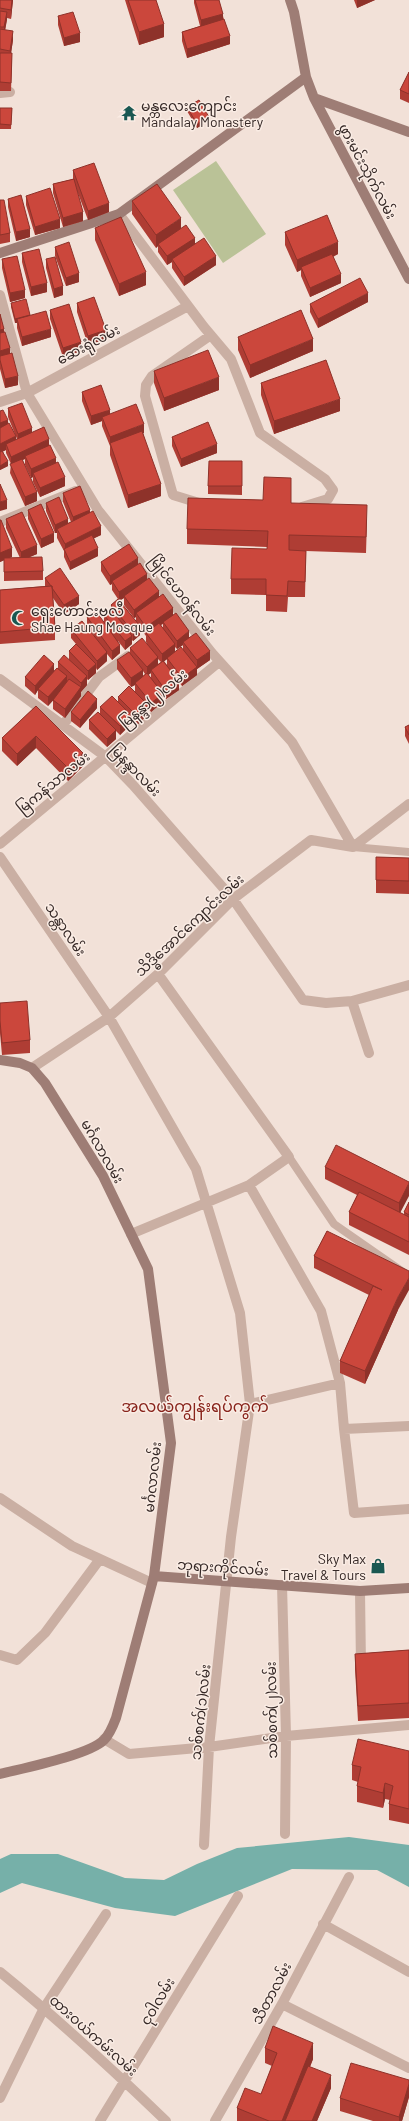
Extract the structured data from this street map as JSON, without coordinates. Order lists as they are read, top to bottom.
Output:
{
  "streets": {
    "street": [
      "ဖွားမင်းသိုက်လမ်း",
      "ဆေးရုံလမ်း",
      "မြိုင်ဟေဝန်လမ်း",
      "မြနန္ဒာ(၂)လမ်း",
      "မြနန္ဒာလမ်း",
      "မြကန်သာလမ်း",
      "သိဒ္ဓိအောင်ကျောင်းလမ်း",
      "သန္တာလမ်း",
      "မင်္ဂလာလမ်း",
      "ဘုရားကိုင်လမ်း",
      "သစ်စက်(၂)လမ်း",
      "သစ်စက်(၁)လမ်း",
      "သီတာလမ်း",
      "ငုဝါလမ်း",
      "ထားဝယ်ကမ်းလမ်း"
    ]
  },
  "crossings": [
    ["ဆေးရုံလမ်း", "မြိုင်ဟေဝန်လမ်း"],
    ["မြိုင်ဟေဝန်လမ်း", "မြနန္ဒာ(၂)လမ်း"],
    ["မြိုင်ဟေဝန်လမ်း", "သိဒ္ဓိအောင်ကျောင်းလမ်း"],
    ["မြနန္ဒာ(၂)လမ်း", "မြနန္ဒာလမ်း"],
    ["မြနန္ဒာ(၂)လမ်း", "မြကန်သာလမ်း"],
    ["မြနန္ဒာလမ်း", "မြကန်သာလမ်း"],
    ["မြနန္ဒာလမ်း", "သိဒ္ဓိအောင်ကျောင်းလမ်း"],
    ["သိဒ္ဓိအောင်ကျောင်းလမ်း", "သန္တာလမ်း"],
    ["သိဒ္ဓိအောင်ကျောင်းလမ်း", "မင်္ဂလာလမ်း"],
    ["သန္တာလမ်း", "သစ်စက်(၁)လမ်း"],
    ["မင်္ဂလာလမ်း", "ဘုရားကိုင်လမ်း"],
    ["ဘုရားကိုင်လမ်း", "သစ်စက်(၂)လမ်း"],
    ["ဘုရားကိုင်လမ်း", "သစ်စက်(၁)လမ်း"],
    ["ငုဝါလမ်း", "ထားဝယ်ကမ်းလမ်း"]
  ],
  "districts": ["အလယ်ကျွန်းရပ်ကွက်"],
  "places": {
    "temple": ["မန္တလေးကျောင်း Mandalay Monastery"],
    "mosque": ["ရှေးဟောင်းဗလီ Shae Haung Mosque"],
    "shop": ["Sky Max Travel & Tours"]
  }
}
